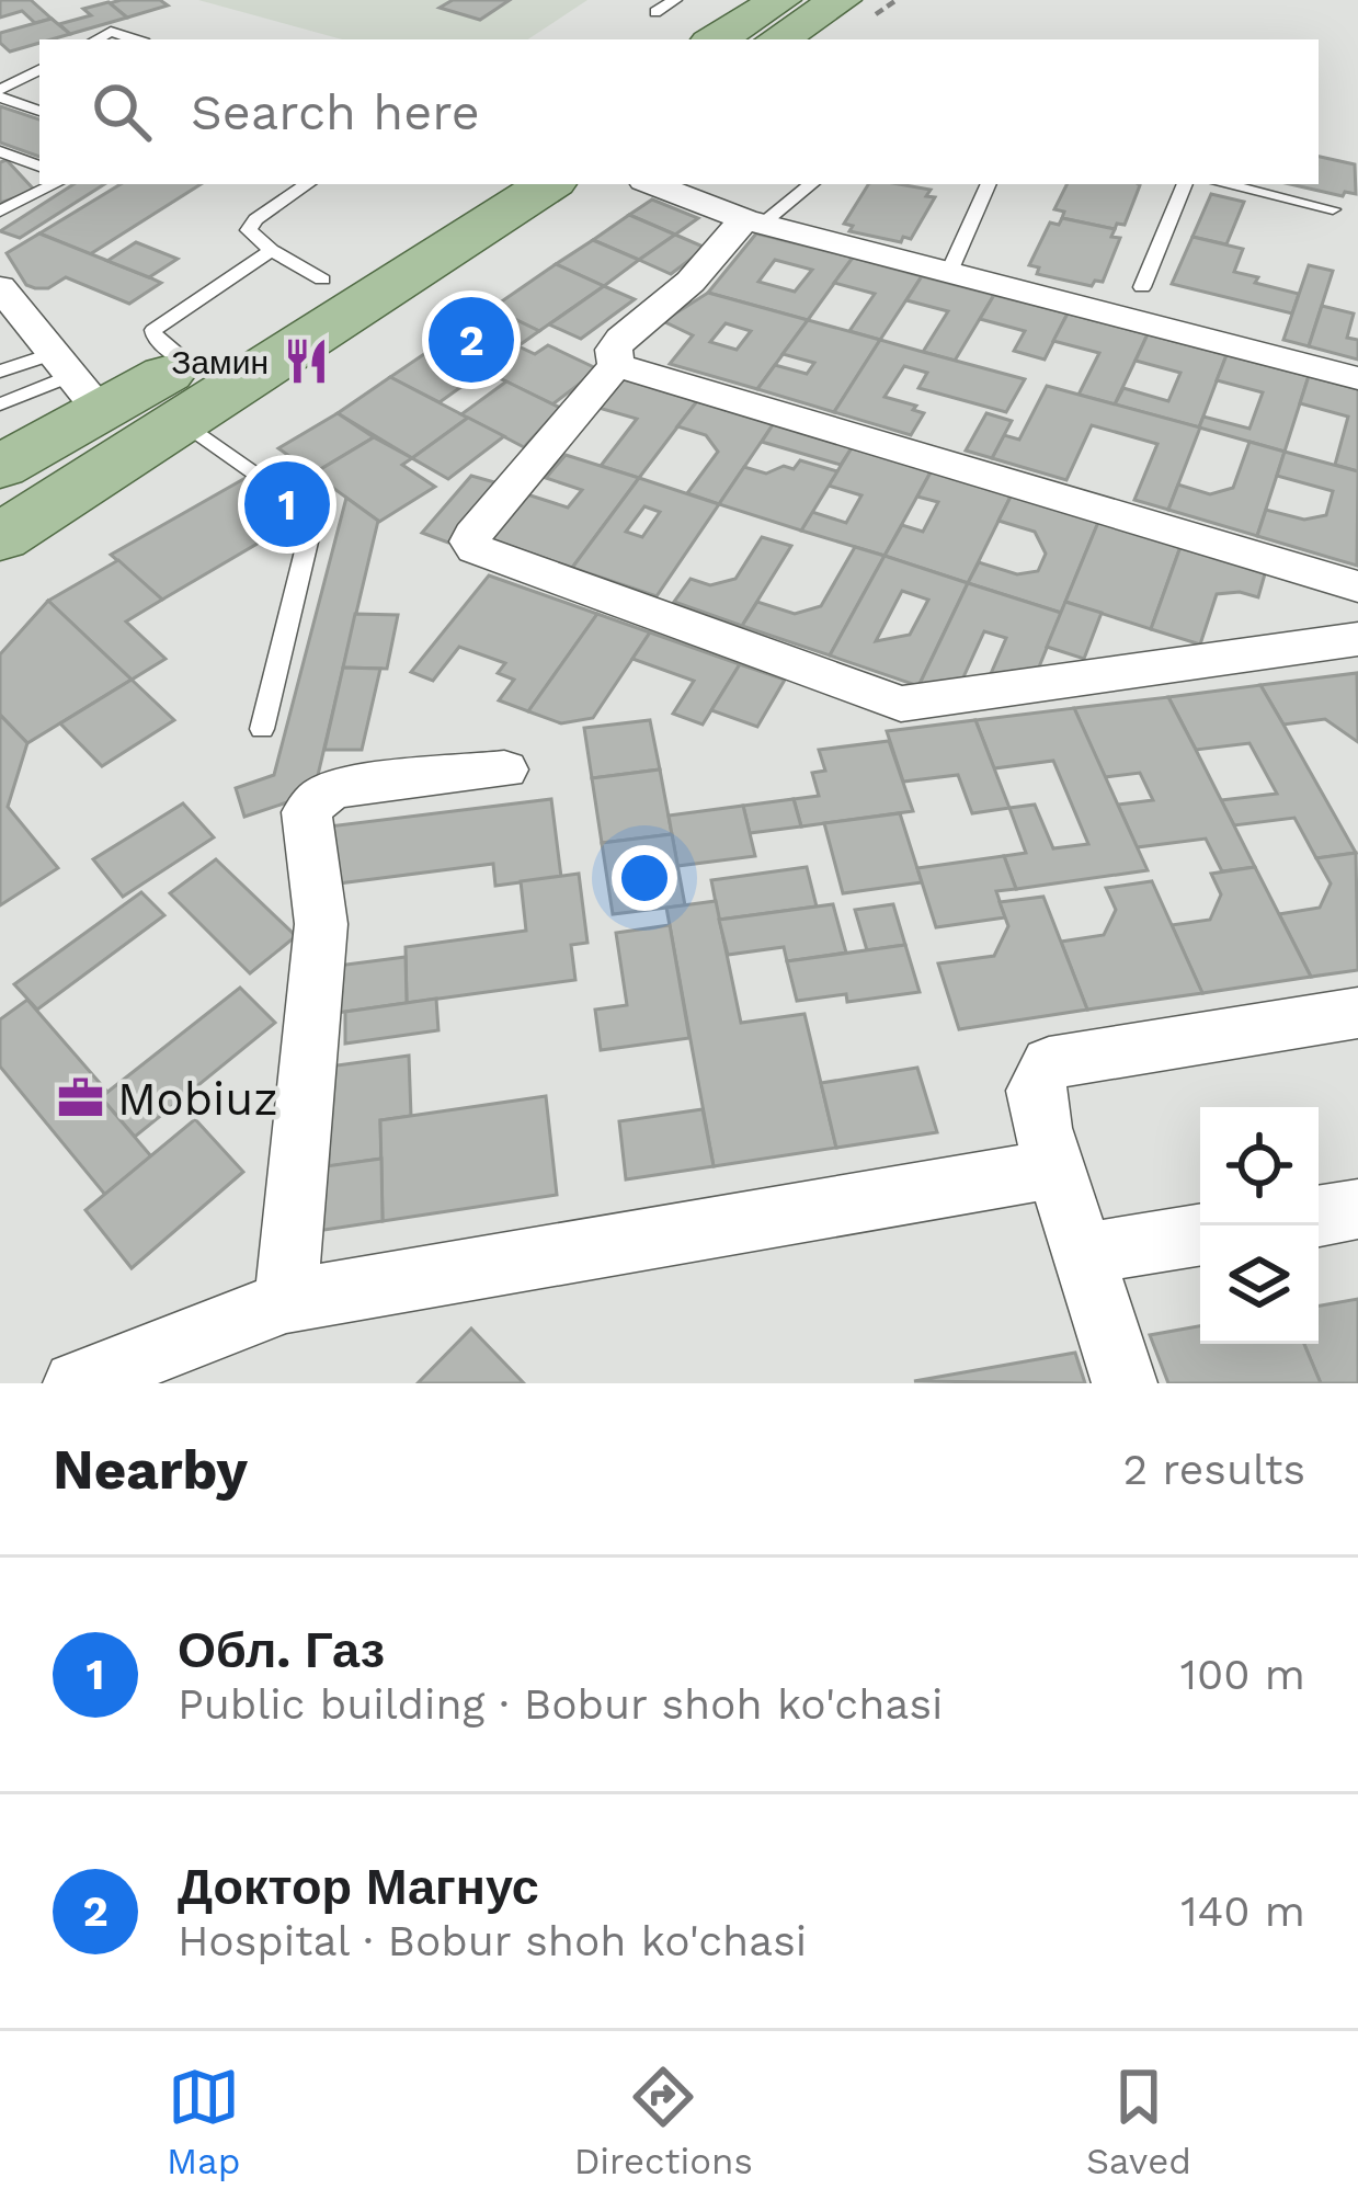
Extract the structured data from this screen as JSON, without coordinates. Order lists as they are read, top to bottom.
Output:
{
  "places": {
    "restaurant": ["Замин"],
    "office": ["Mobiuz"]
  },
  "page": {
    "search": "Search here",
    "pins": ["2", "1"],
    "heading": ["Nearby", "2 results"],
    "list": [
      {
        "mark": "1",
        "name": "Обл. Газ",
        "note": "Public building · Bobur shoh ko'chasi",
        "value": "100 m"
      },
      {
        "mark": "2",
        "name": "Доктор Магнус",
        "note": "Hospital · Bobur shoh ko'chasi",
        "value": "140 m"
      }
    ],
    "nav": ["Map", "Directions", "Saved"]
  }
}
